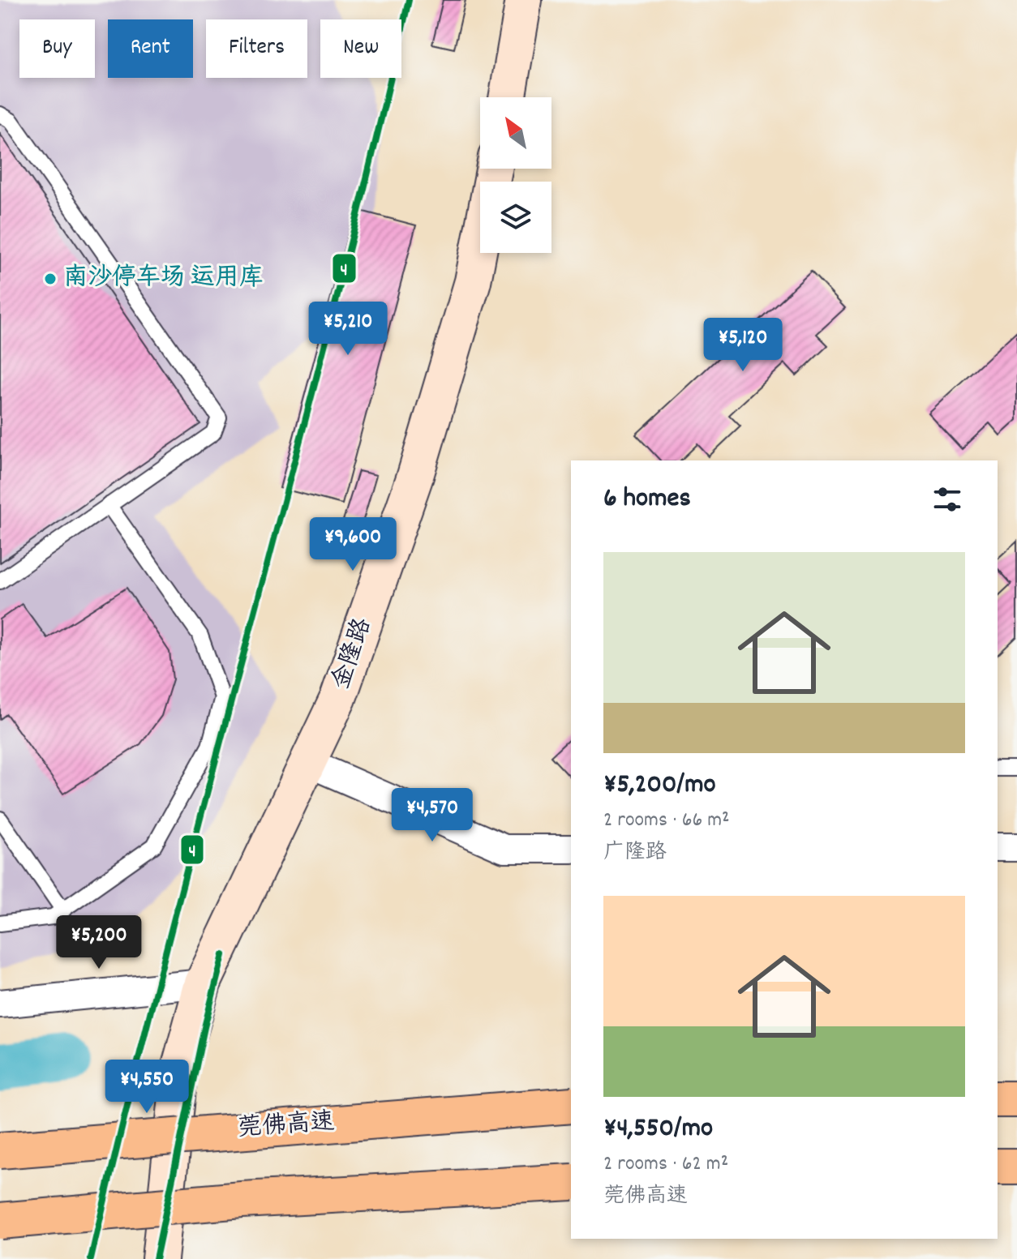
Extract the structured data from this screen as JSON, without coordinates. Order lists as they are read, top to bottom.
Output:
{
  "streets": {
    "highway": ["莞佛高速"],
    "main road": ["金隆路"]
  },
  "places": ["南沙停车场 运用库"],
  "lines": ["transit line 4"],
  "north": "top left",
  "page": {
    "chip": [
      "Buy",
      "Rent",
      "Filters",
      "New"
    ],
    "price": [
      "¥5,210",
      "¥5,120",
      "¥9,600",
      "¥4,570",
      "¥5,200",
      "¥4,550"
    ],
    "heading": "6 homes",
    "list": [
      {
        "name": "¥5,200/mo",
        "note": "2 rooms · 66 m² · 广隆路"
      },
      {
        "name": "¥4,550/mo",
        "note": "2 rooms · 62 m² · 莞佛高速"
      }
    ]
  }
}
